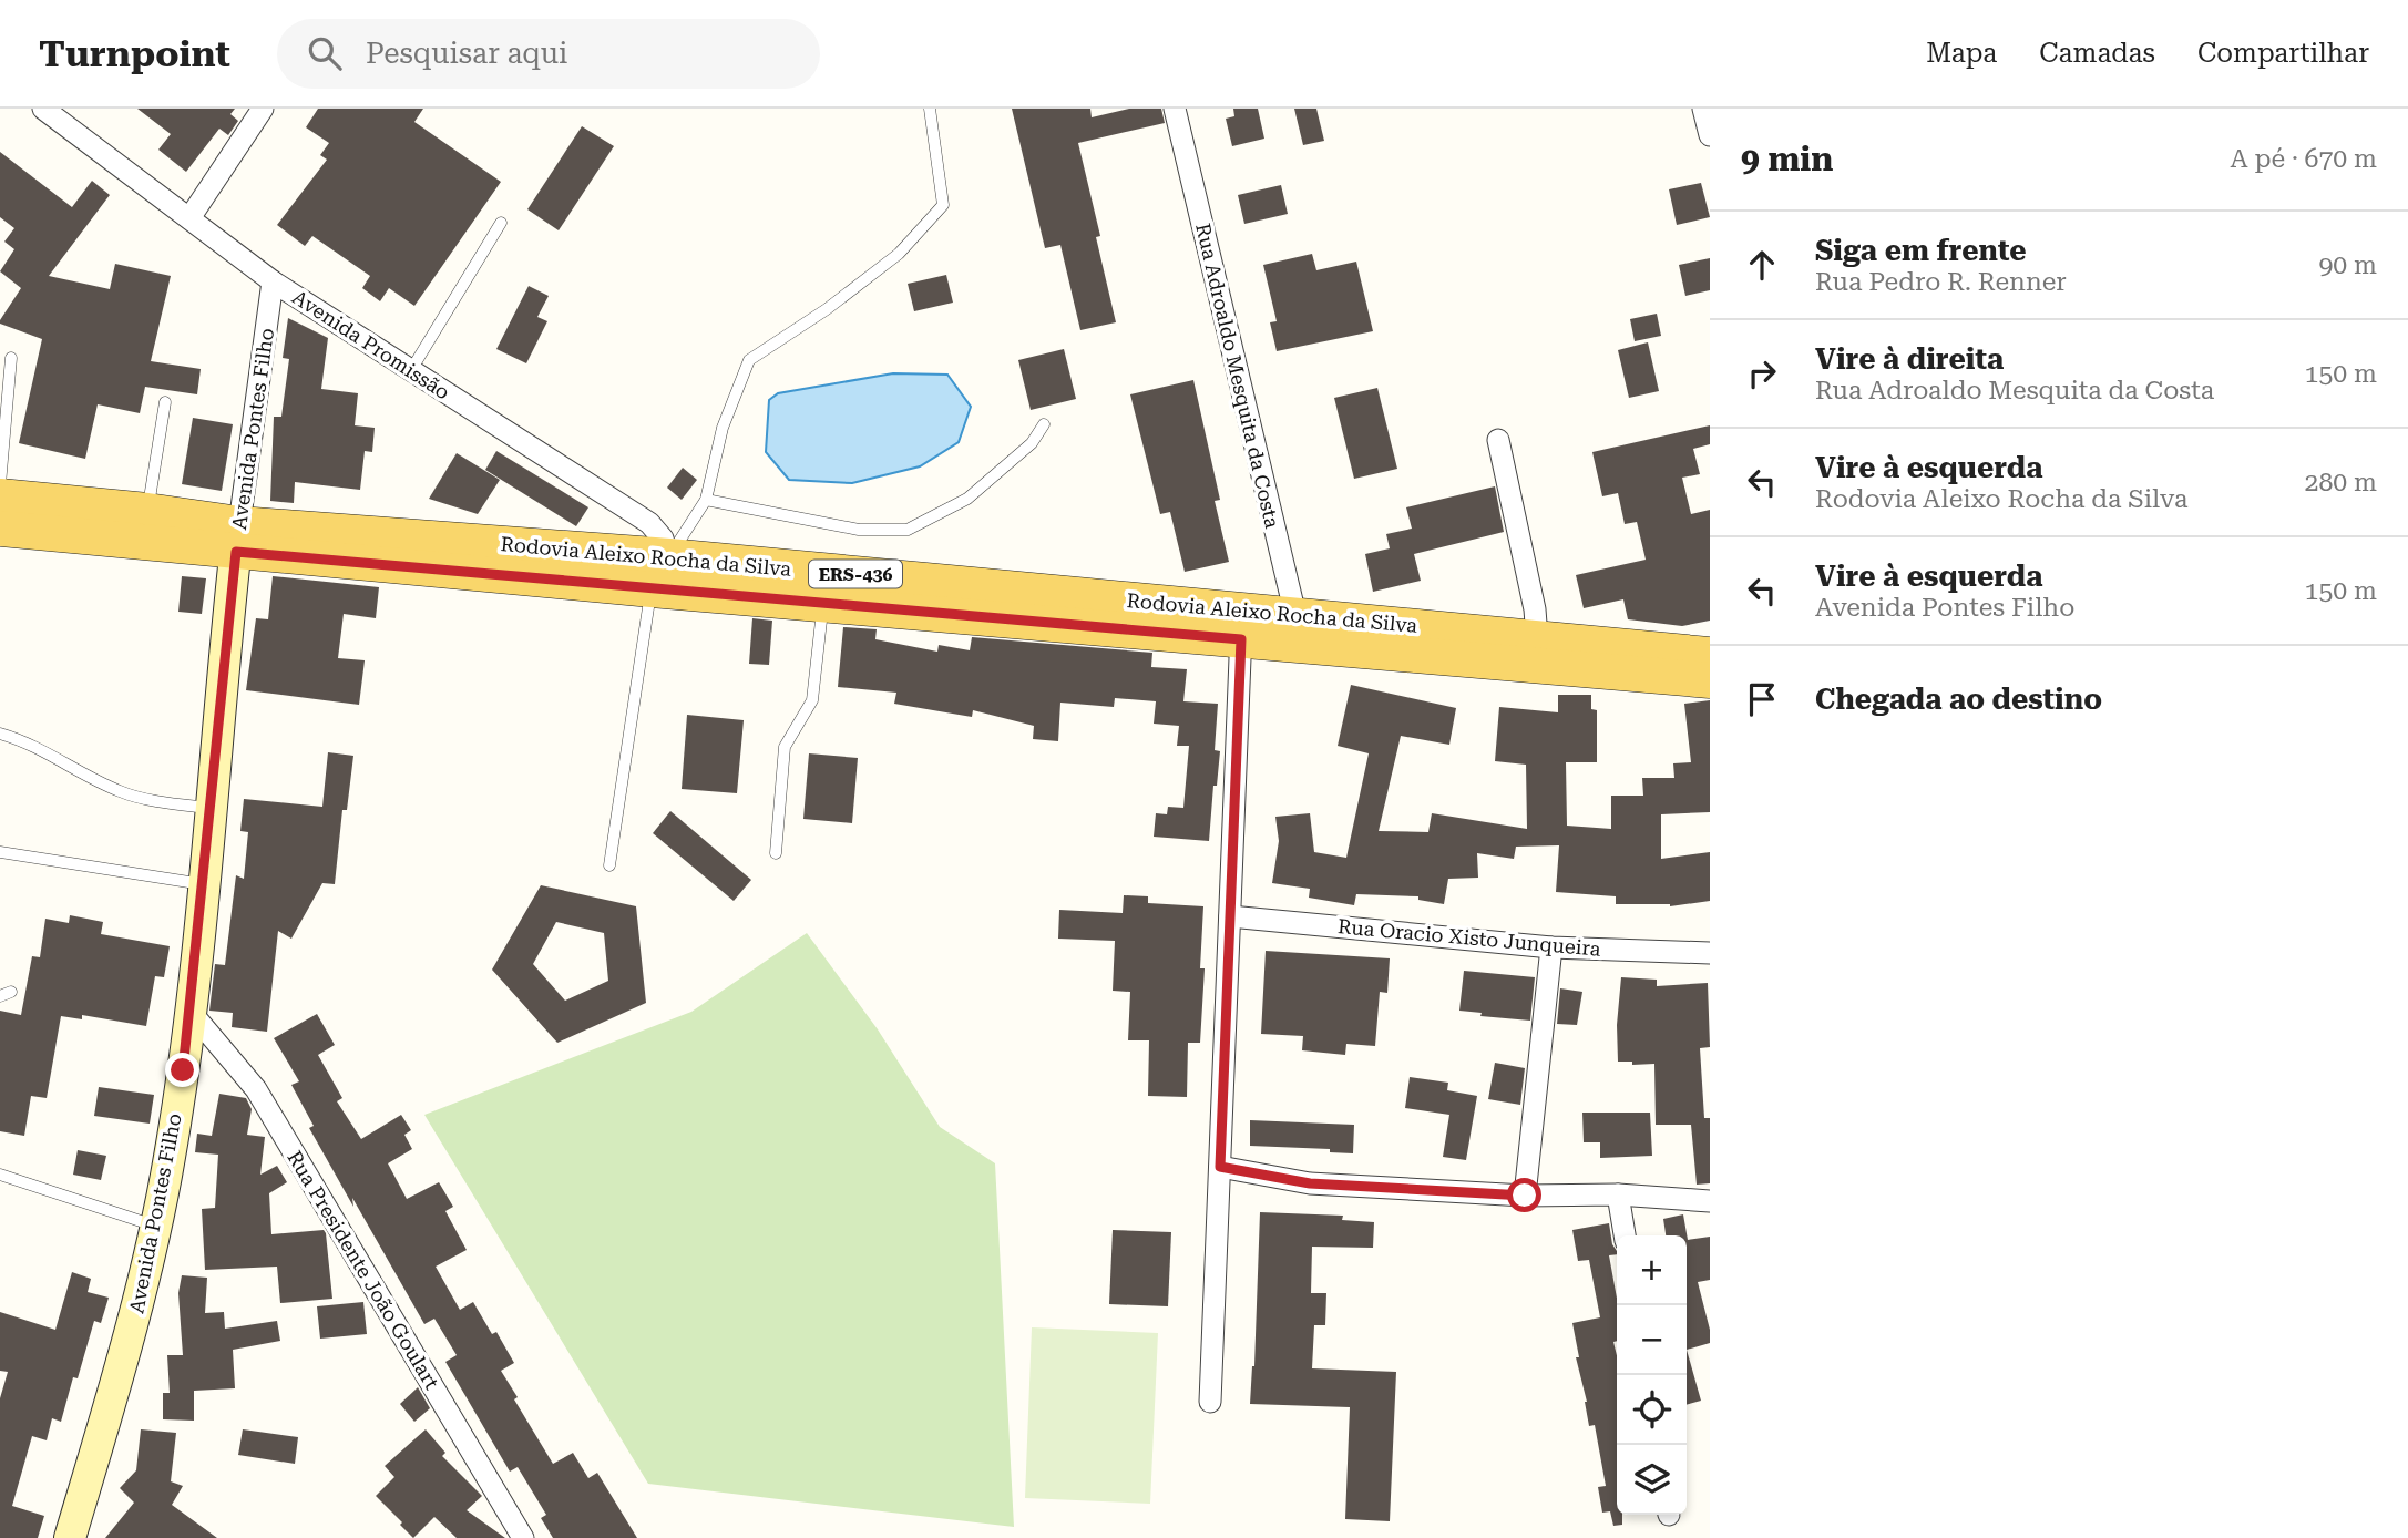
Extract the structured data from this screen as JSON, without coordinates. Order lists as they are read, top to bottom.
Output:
{
  "streets": {
    "main road": ["Rodovia Aleixo Rocha da Silva", "ERS-436"],
    "street": [
      "Avenida Promissão",
      "Rua Adroaldo Mesquita da Costa",
      "Avenida Pontes Filho",
      "Rua Oracio Xisto Junqueira",
      "Rua Presidente João Goulart"
    ]
  },
  "crossings": [
    ["Avenida Promissão", "Avenida Pontes Filho"],
    ["Avenida Promissão", "Rodovia Aleixo Rocha da Silva"],
    ["Rua Adroaldo Mesquita da Costa", "Rodovia Aleixo Rocha da Silva"],
    ["Avenida Pontes Filho", "Rodovia Aleixo Rocha da Silva"],
    ["Avenida Pontes Filho", "Rua Presidente João Goulart"]
  ],
  "page": {
    "header": "Turnpoint",
    "search": "Pesquisar aqui",
    "nav": ["Mapa", "Camadas", "Compartilhar"],
    "heading": ["9 min", "A pé · 670 m"],
    "list": [
      ["Siga em frente", "Rua Pedro R. Renner", "90 m"],
      ["Vire à direita", "Rua Adroaldo Mesquita da Costa", "150 m"],
      ["Vire à esquerda", "Rodovia Aleixo Rocha da Silva", "280 m"],
      ["Vire à esquerda", "Avenida Pontes Filho", "150 m"],
      "Chegada ao destino"
    ],
    "map_buttons": ["+", "−"]
  }
}
